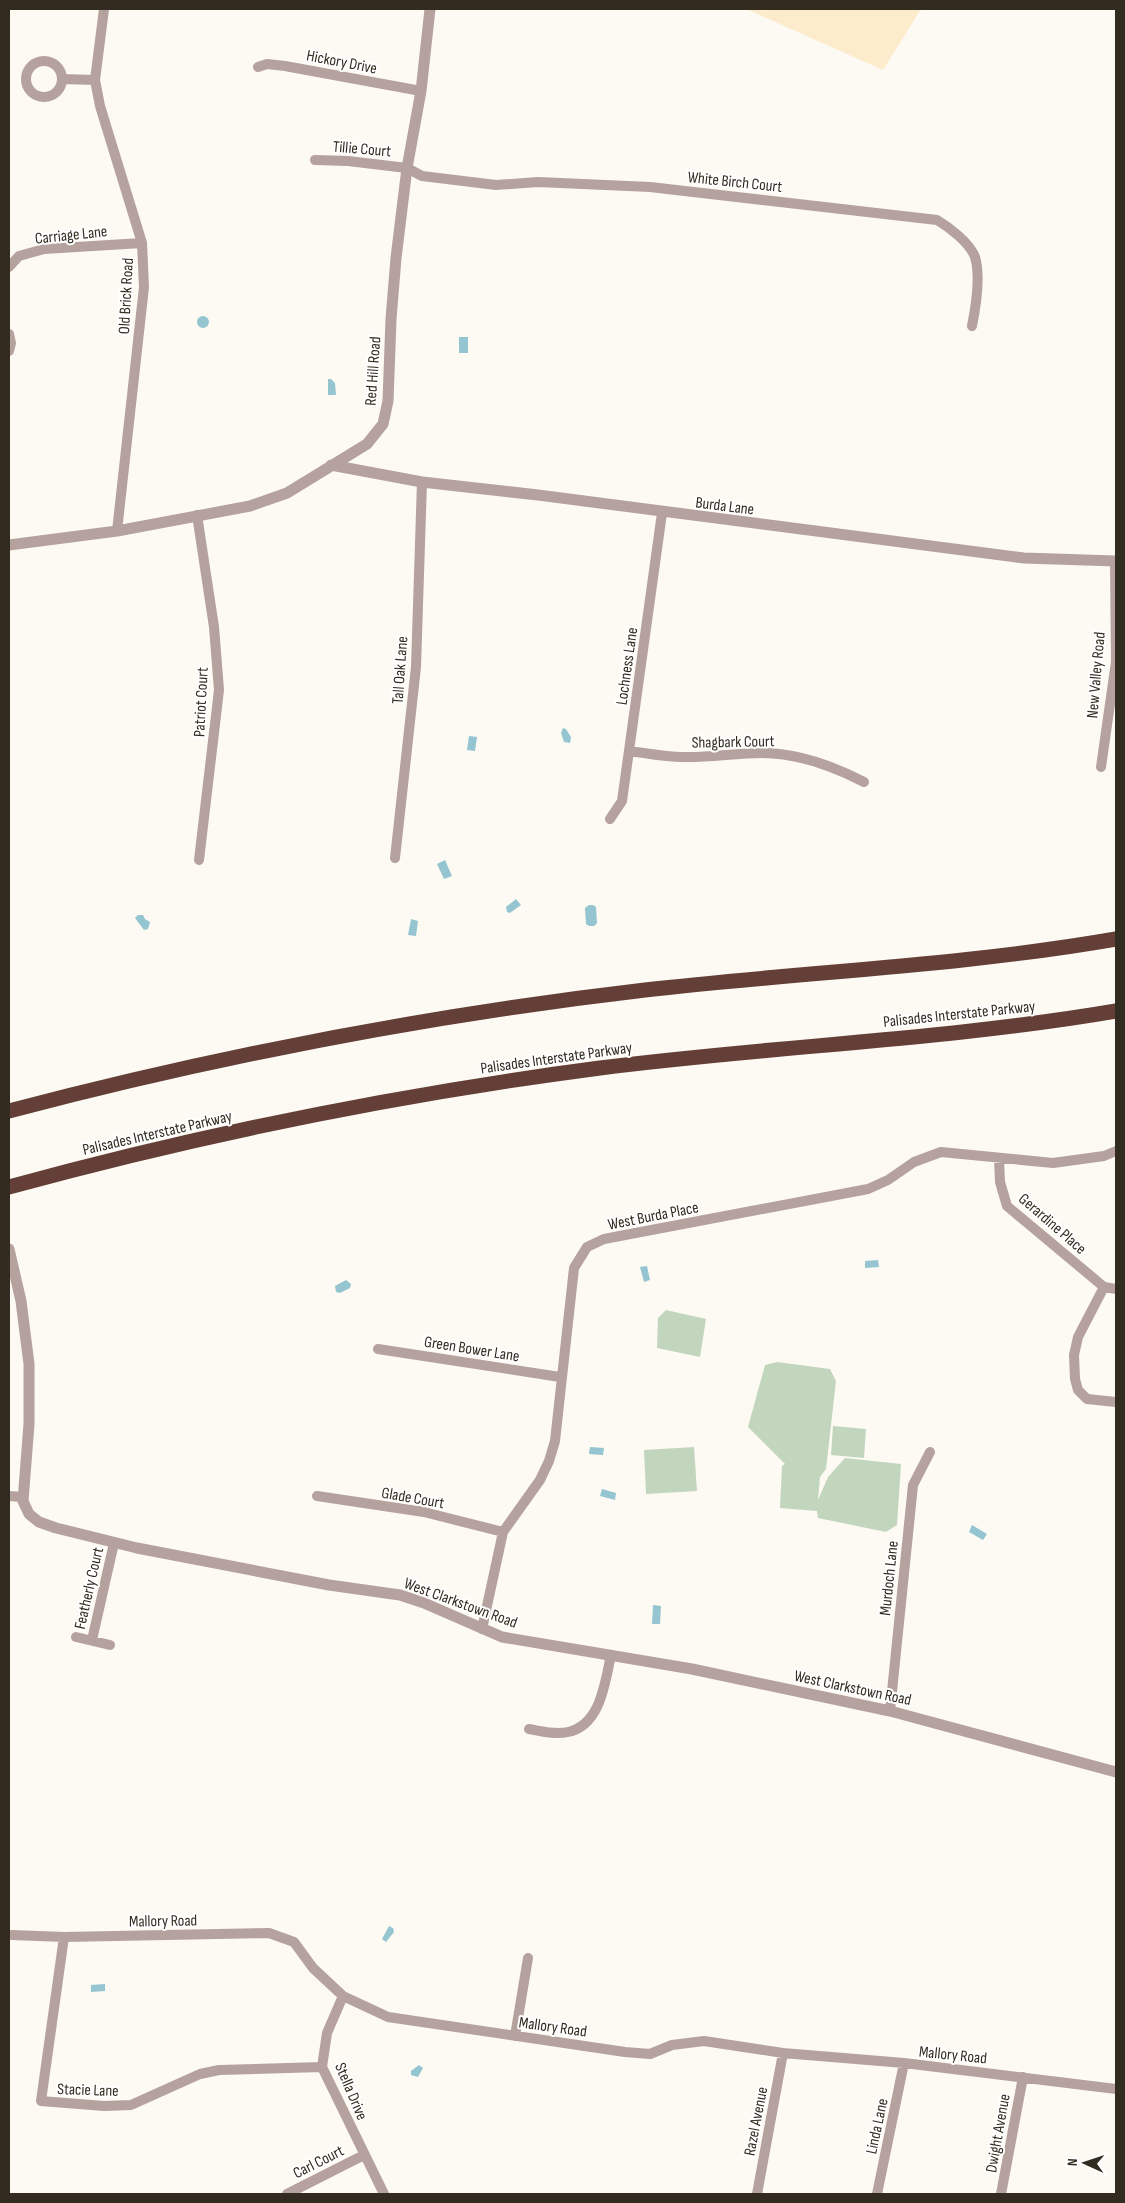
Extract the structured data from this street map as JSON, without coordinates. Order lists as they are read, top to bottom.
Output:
{
  "streets": {
    "highway": ["Palisades Interstate Parkway"],
    "street": [
      "Hickory Drive",
      "Tillie Court",
      "White Birch Court",
      "Carriage Lane",
      "Old Brick Road",
      "Red Hill Road",
      "Burda Lane",
      "Lochness Lane",
      "Tall Oak Lane",
      "New Valley Road",
      "Patriot Court",
      "Shagbark Court",
      "West Burda Place",
      "Gerardine Place",
      "Green Bower Lane",
      "Glade Court",
      "Murdoch Lane",
      "Featherly Court",
      "West Clarkstown Road",
      "Mallory Road",
      "Stacie Lane",
      "Stella Drive",
      "Razel Avenue",
      "Linda Lane",
      "Dwight Avenue",
      "Carl Court"
    ]
  },
  "crossings": [
    ["Hickory Drive", "Red Hill Road"],
    ["Tillie Court", "White Birch Court"],
    ["Tillie Court", "Red Hill Road"],
    ["White Birch Court", "Red Hill Road"],
    ["Carriage Lane", "Old Brick Road"],
    ["Old Brick Road", "Red Hill Road"],
    ["Red Hill Road", "Burda Lane"],
    ["Red Hill Road", "Patriot Court"],
    ["Burda Lane", "Lochness Lane"],
    ["Burda Lane", "Tall Oak Lane"],
    ["Burda Lane", "New Valley Road"],
    ["Lochness Lane", "Shagbark Court"],
    ["West Burda Place", "Gerardine Place"],
    ["West Burda Place", "Green Bower Lane"],
    ["West Burda Place", "Glade Court"],
    ["West Burda Place", "West Clarkstown Road"],
    ["Murdoch Lane", "West Clarkstown Road"],
    ["Featherly Court", "West Clarkstown Road"],
    ["Mallory Road", "Stacie Lane"],
    ["Mallory Road", "Stella Drive"],
    ["Mallory Road", "Razel Avenue"],
    ["Mallory Road", "Linda Lane"],
    ["Mallory Road", "Dwight Avenue"],
    ["Stacie Lane", "Stella Drive"],
    ["Stella Drive", "Carl Court"]
  ],
  "north": "left"
}
